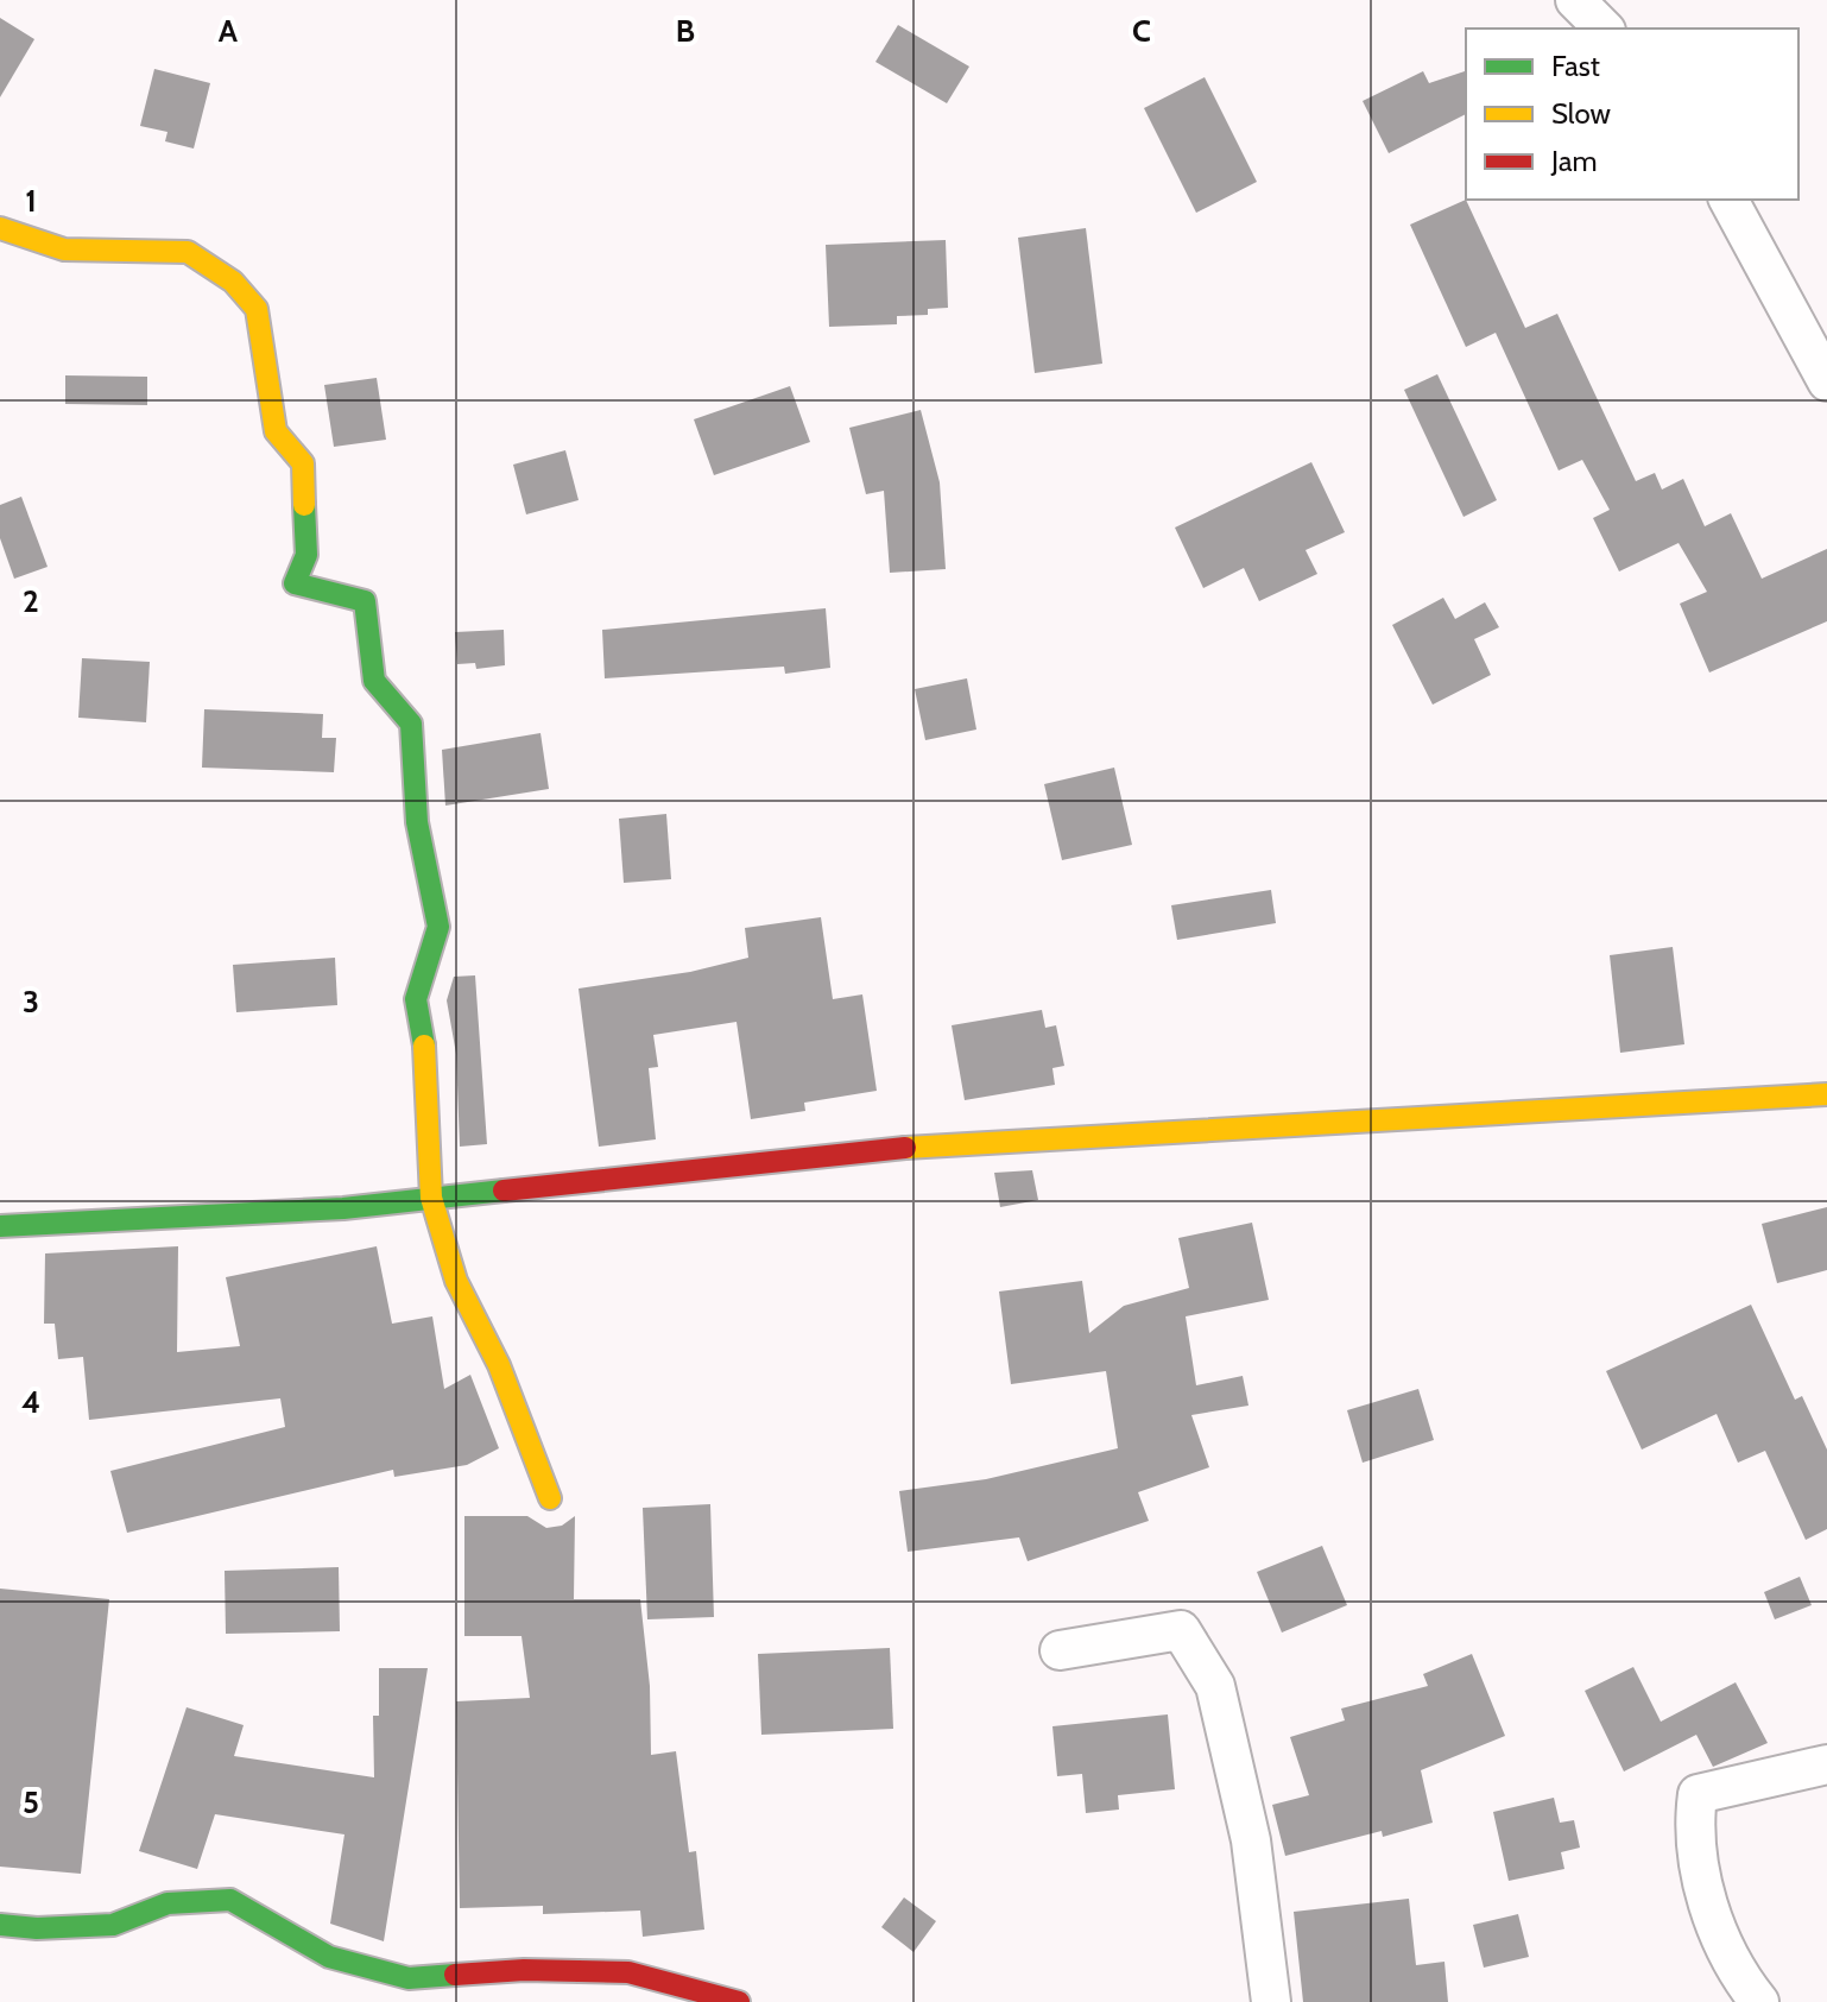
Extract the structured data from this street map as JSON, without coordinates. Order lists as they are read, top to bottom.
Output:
{
  "legend": ["Fast", "Slow", "Jam"],
  "grid": {
    "columns": ["A", "B", "C"],
    "rows": [
      "1",
      "2",
      "3",
      "4",
      "5"
    ]
  }
}
